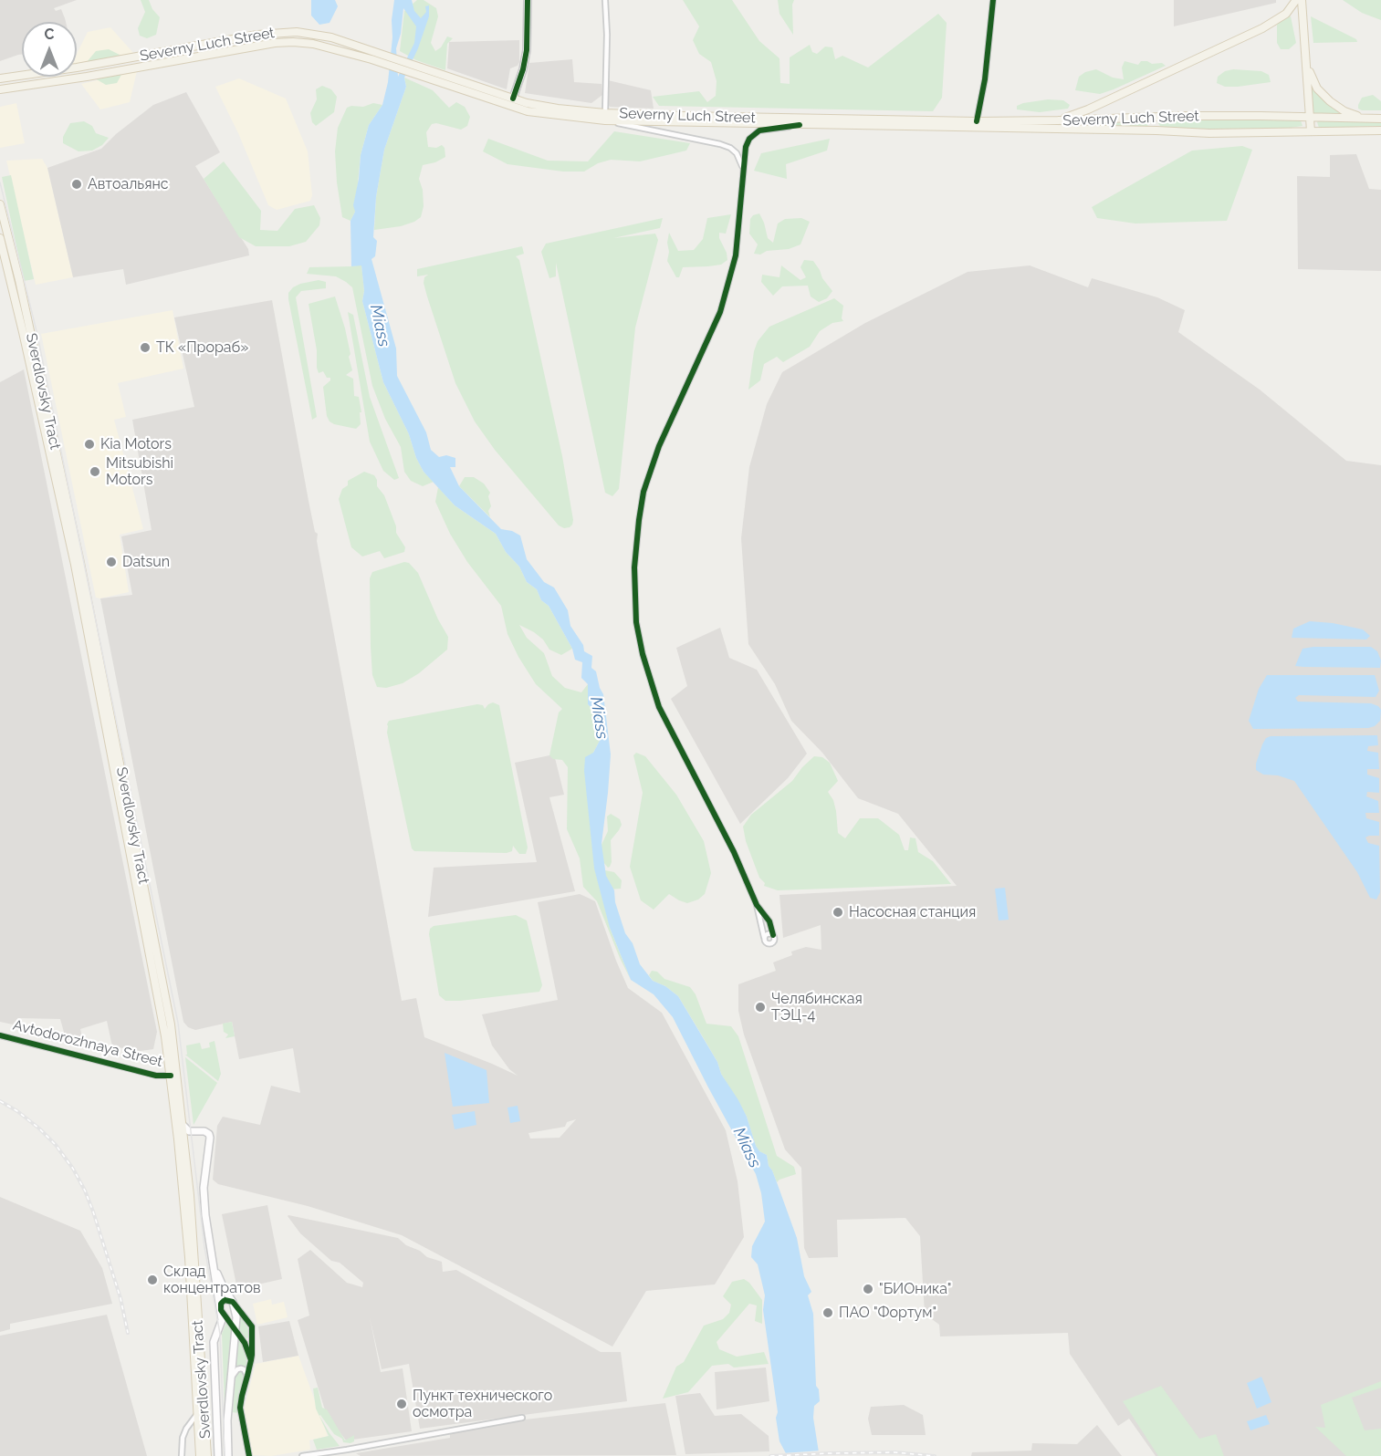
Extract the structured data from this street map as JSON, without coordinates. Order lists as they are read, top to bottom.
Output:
{
  "streets": {
    "main road": ["Severny Luch Street", "Sverdlovsky Tract"],
    "street": ["Avtodorozhnaya Street"]
  },
  "crossings": [
    ["Sverdlovsky Tract", "Avtodorozhnaya Street"]
  ],
  "water": ["Miass"],
  "places": [
    "Автоальянс",
    "ТК «Прораб»",
    "Kia Motors",
    "Mitsubishi Motors",
    "Datsun",
    "Насосная станция",
    "Челябинская ТЭЦ-4",
    "Склад концентратов",
    "\"БИОника\"",
    "ПАО \"Фортум\"",
    "Пункт технического осмотра"
  ],
  "north": "top"
}
